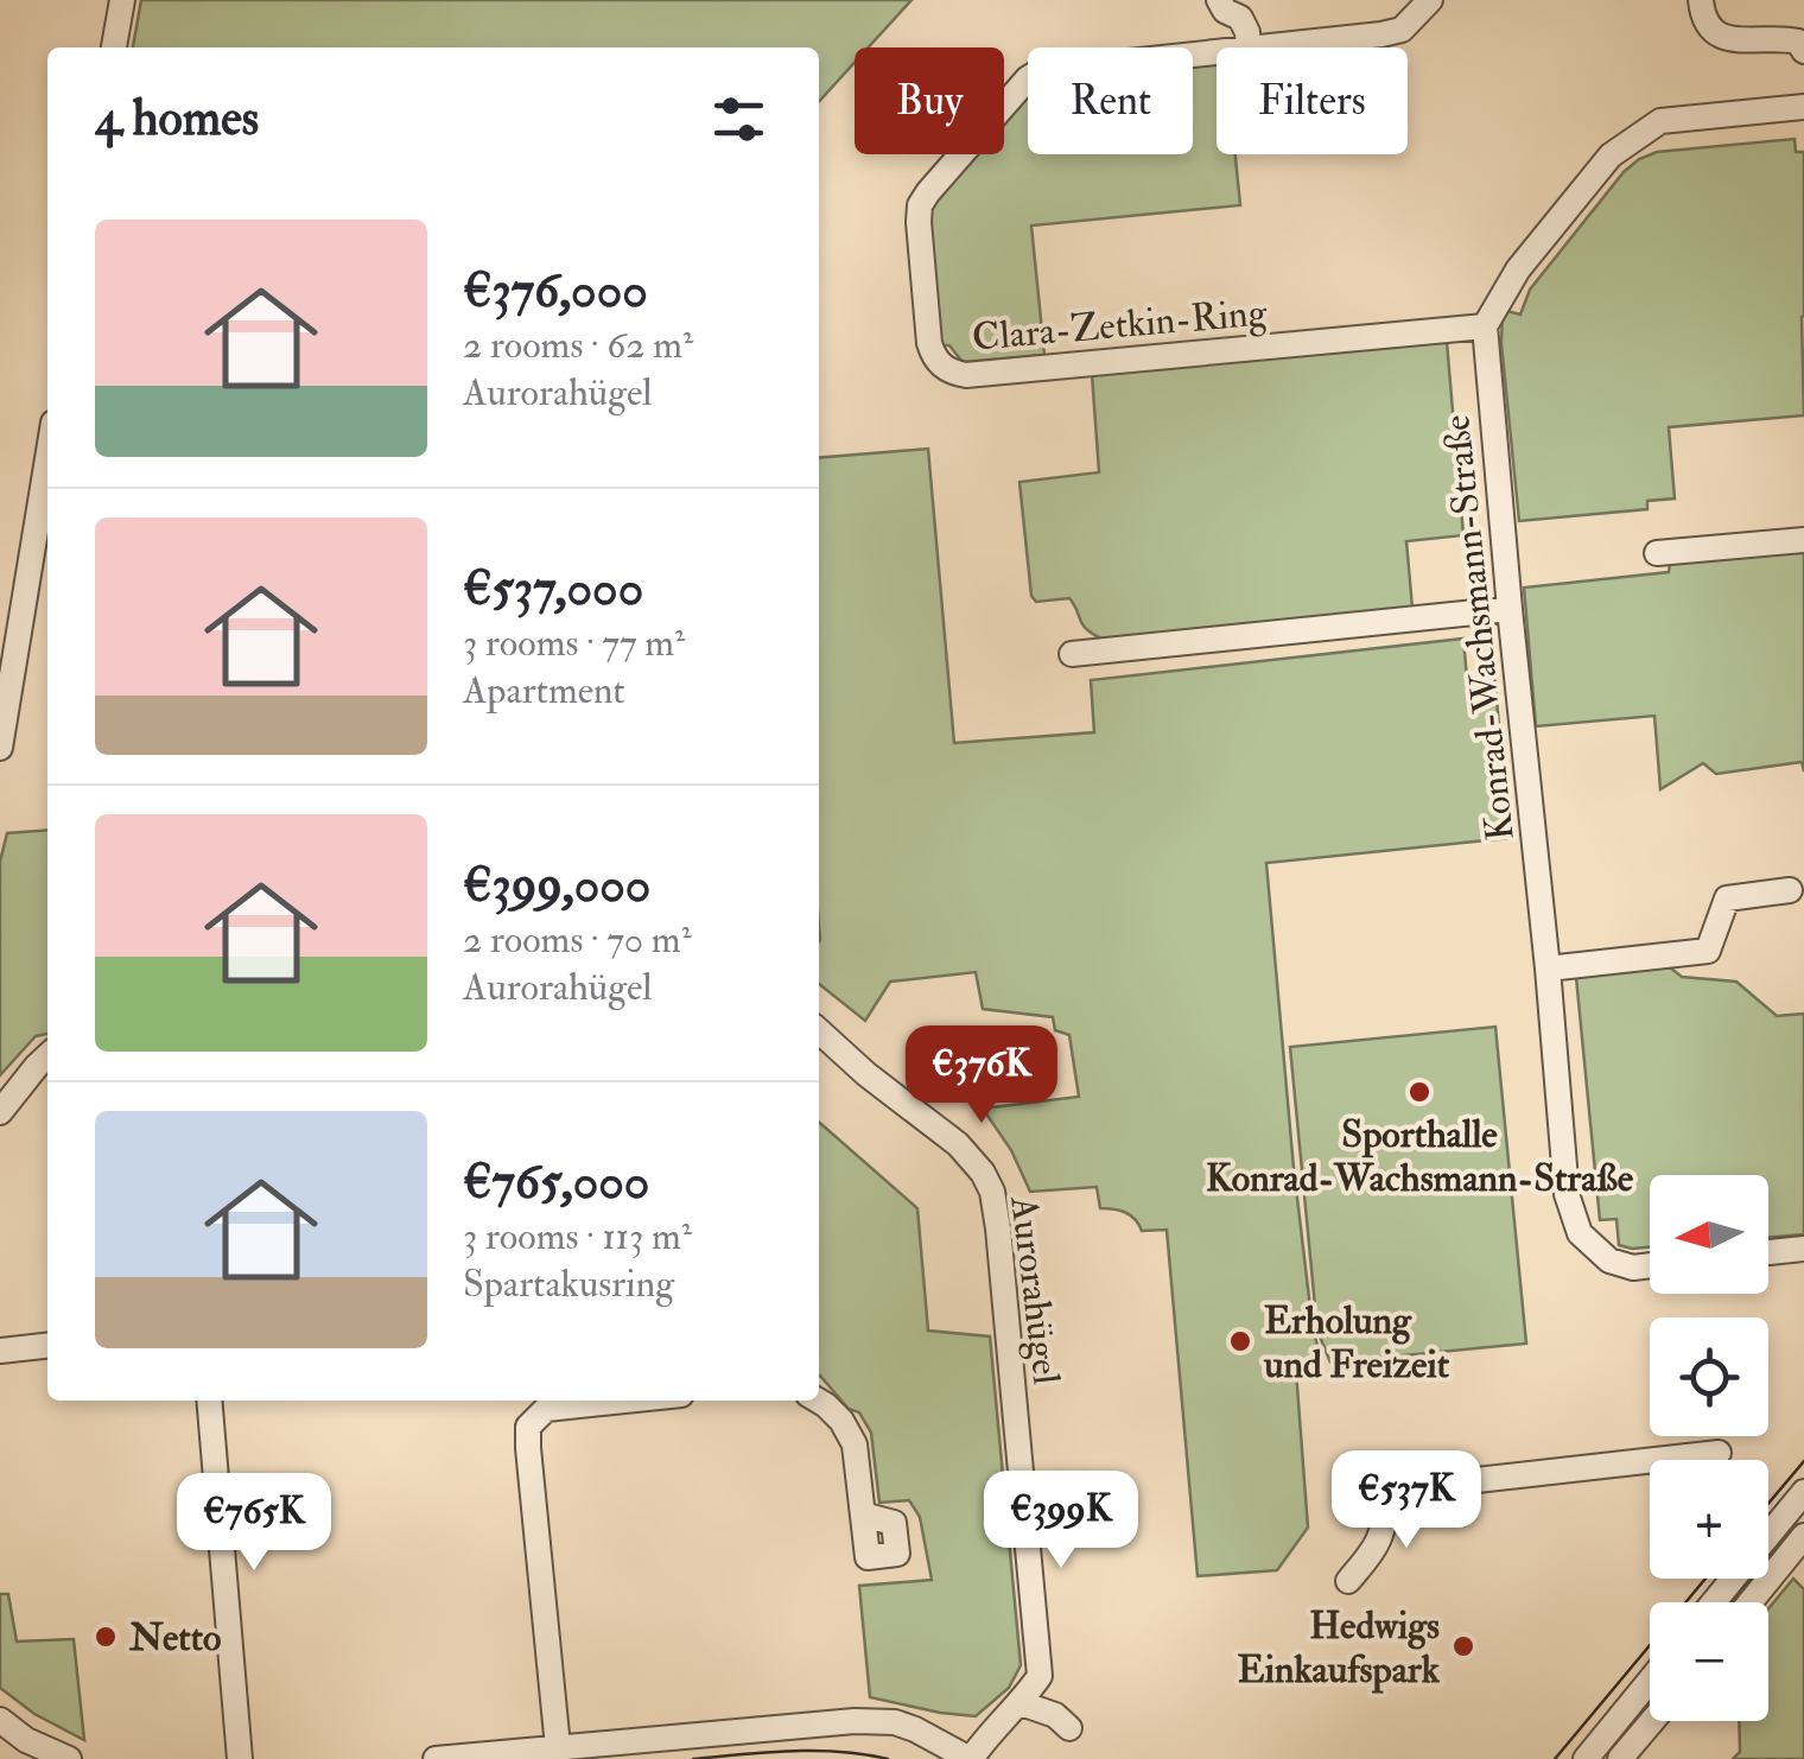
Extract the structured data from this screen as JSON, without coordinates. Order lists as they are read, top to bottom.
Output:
{
  "streets": {
    "street": ["Clara-Zetkin-Ring", "Konrad-Wachsmann-Straße", "Aurorahügel"]
  },
  "crossings": [
    ["Clara-Zetkin-Ring", "Konrad-Wachsmann-Straße"]
  ],
  "places": [
    "Sporthalle Konrad-Wachsmann-Straße",
    "Erholung und Freizeit",
    "Netto",
    "Hedwigs Einkaufspark"
  ],
  "north": "left",
  "page": {
    "chip": ["Buy", "Rent", "Filters"],
    "heading": "4 homes",
    "list": [
      {
        "name": "€376,000",
        "note": "2 rooms · 62 m² · Aurorahügel"
      },
      {
        "name": "€537,000",
        "note": "3 rooms · 77 m² · Apartment"
      },
      {
        "name": "€399,000",
        "note": "2 rooms · 70 m² · Aurorahügel"
      },
      {
        "name": "€765,000",
        "note": "3 rooms · 113 m² · Spartakusring"
      }
    ],
    "price": [
      "€376K",
      "€537K",
      "€399K",
      "€765K"
    ],
    "map_buttons": ["+", "−"]
  }
}
